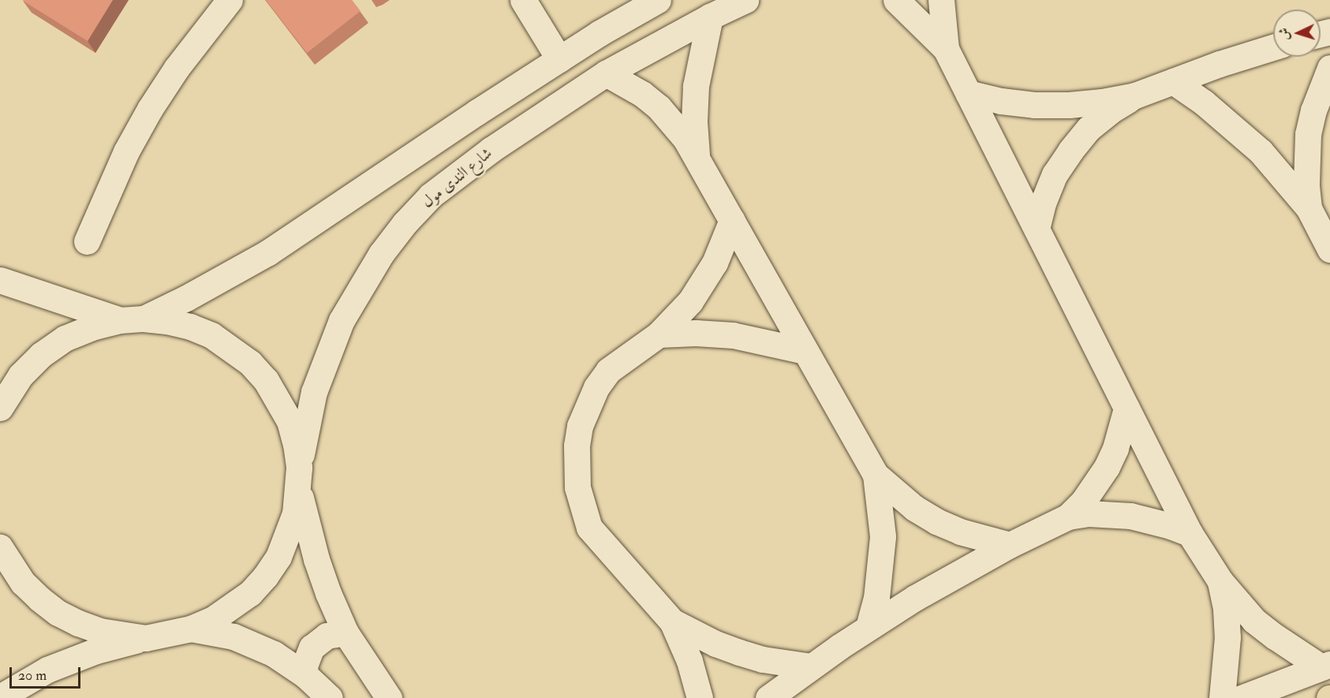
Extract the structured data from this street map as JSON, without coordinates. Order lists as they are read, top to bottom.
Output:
{
  "streets": {
    "street": ["شارع الندى مول"]
  },
  "scale_bar": "20 m",
  "north": "left"
}
